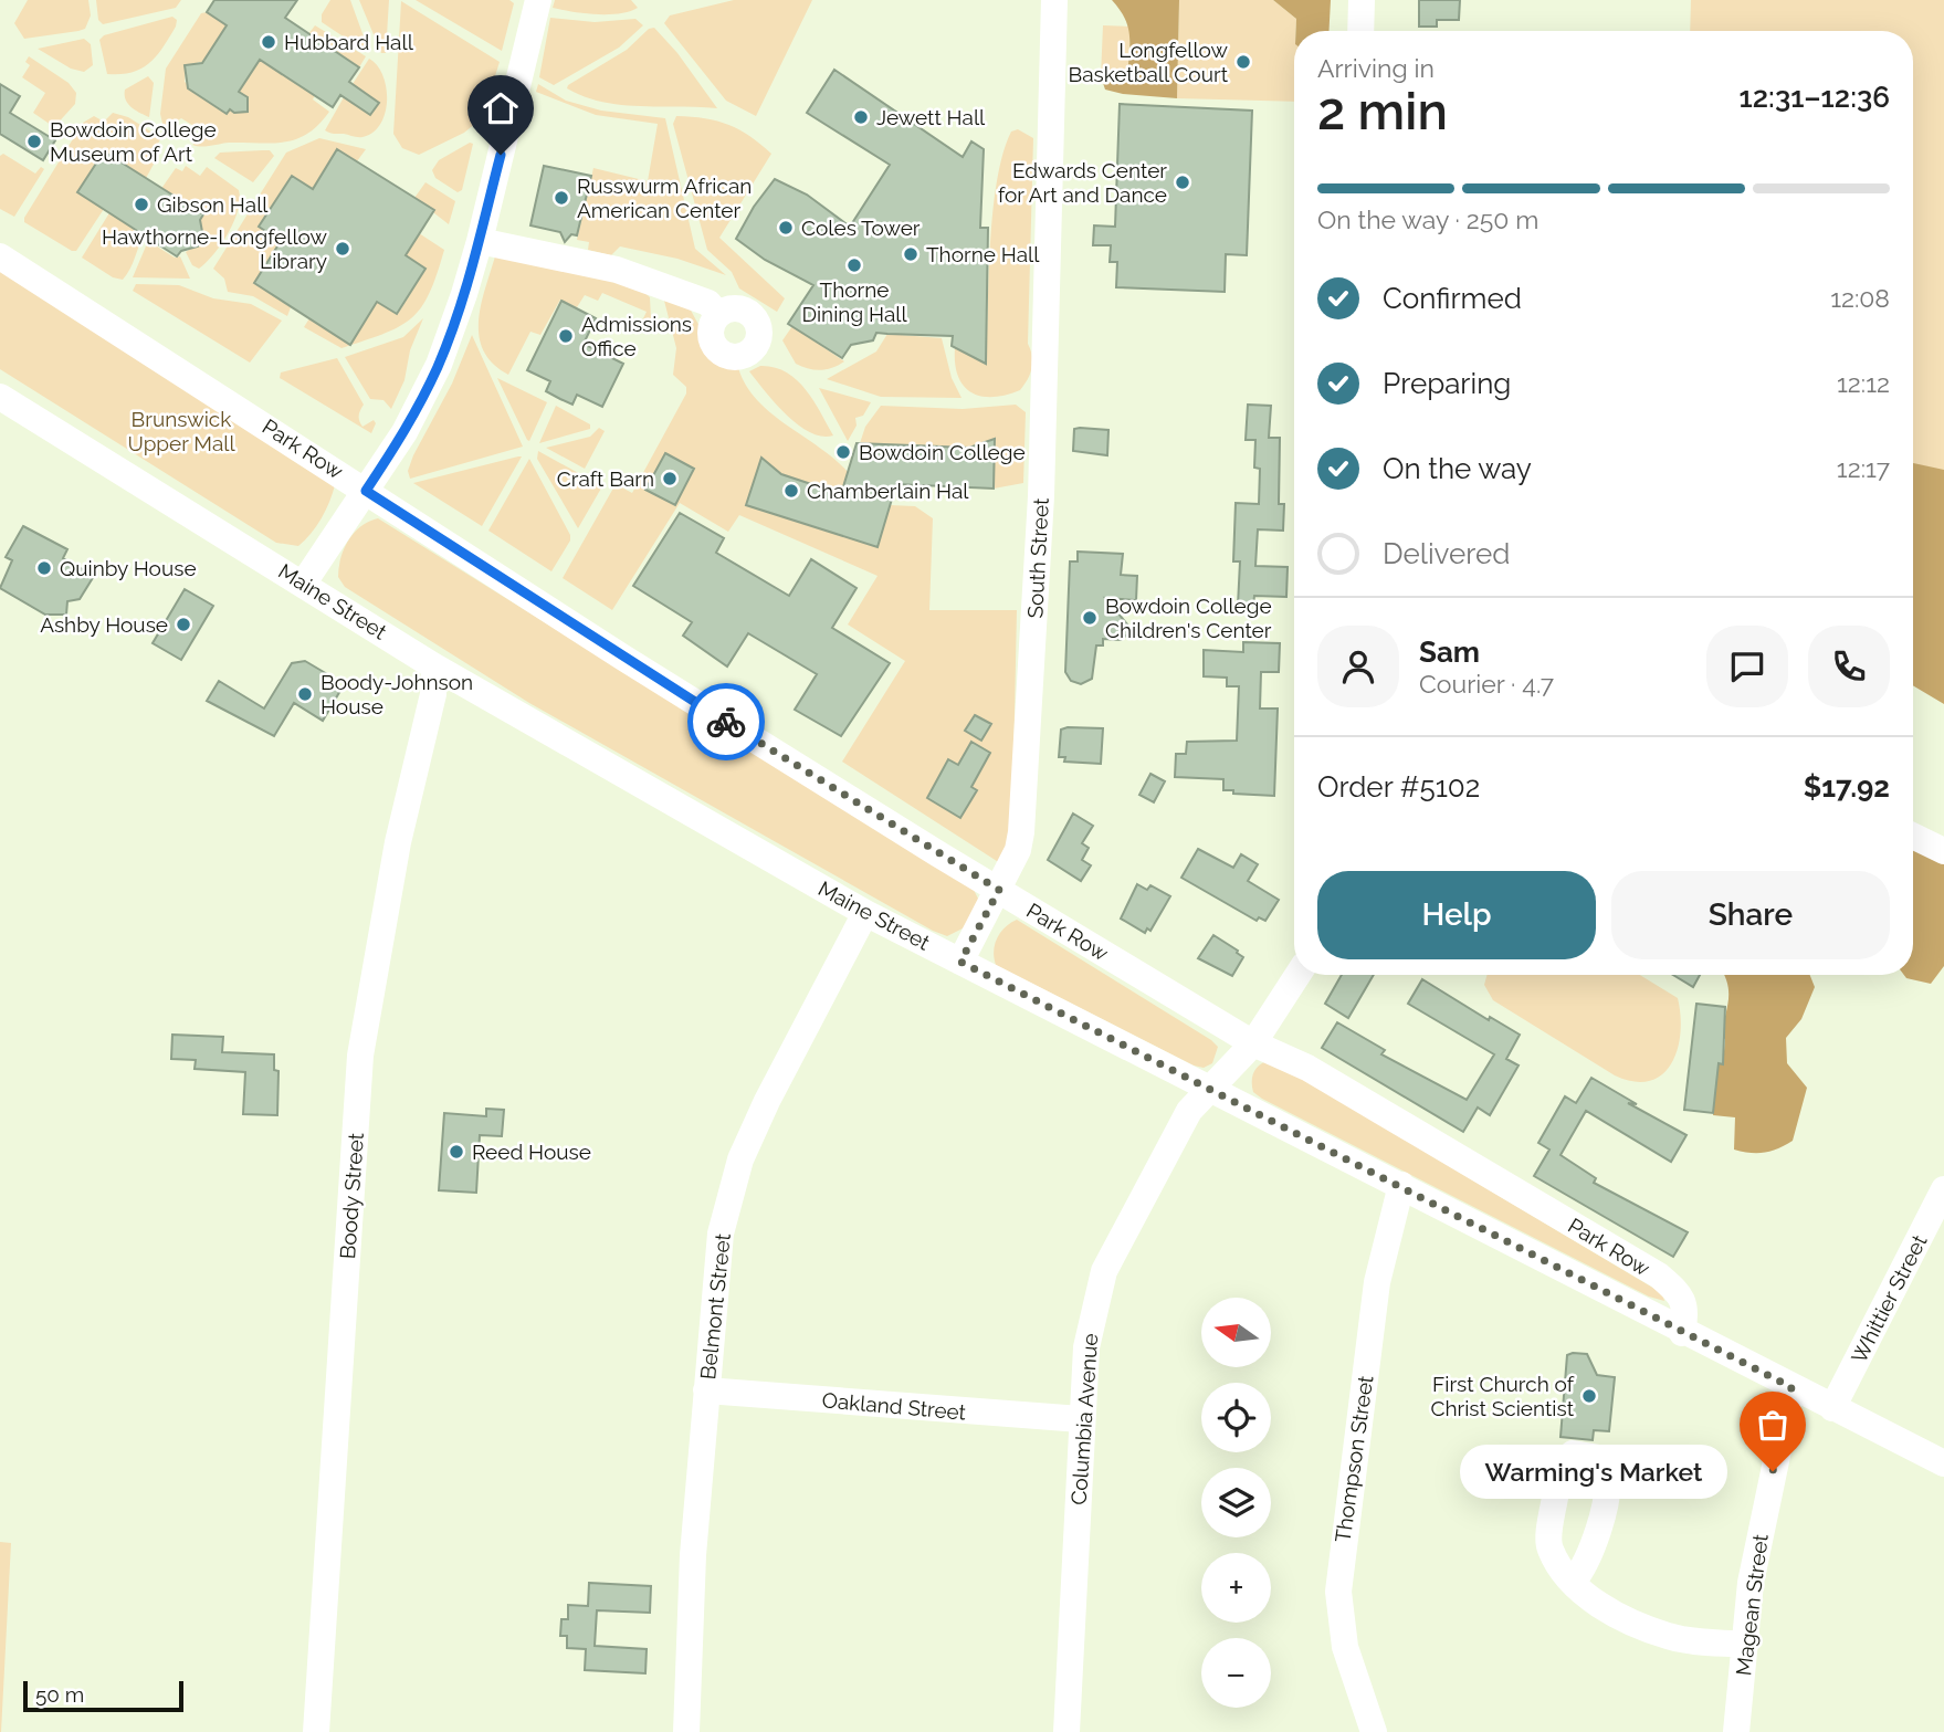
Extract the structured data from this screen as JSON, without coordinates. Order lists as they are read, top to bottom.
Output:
{
  "streets": {
    "street": [
      "Park Row",
      "South Street",
      "Maine Street",
      "Boody Street",
      "Whittier Street",
      "Belmont Street",
      "Oakland Street",
      "Columbia Avenue",
      "Thompson Street",
      "Magean Street"
    ]
  },
  "crossings": [
    ["Park Row", "South Street"],
    ["Park Row", "Maine Street"],
    ["Park Row", "Columbia Avenue"],
    ["South Street", "Maine Street"],
    ["Maine Street", "Boody Street"],
    ["Maine Street", "Whittier Street"],
    ["Maine Street", "Belmont Street"],
    ["Maine Street", "Columbia Avenue"],
    ["Maine Street", "Thompson Street"],
    ["Maine Street", "Magean Street"],
    ["Belmont Street", "Oakland Street"],
    ["Oakland Street", "Columbia Avenue"]
  ],
  "parks": ["Brunswick Upper Mall"],
  "places": [
    "Hubbard Hall",
    "Longfellow Basketball Court",
    "Jewett Hall",
    "Bowdoin College Museum of Art",
    "Edwards Center for Art and Dance",
    "Russwurm African American Center",
    "Gibson Hall",
    "Coles Tower",
    "Hawthorne-Longfellow Library",
    "Thorne Hall",
    "Thorne Dining Hall",
    "Admissions Office",
    "Bowdoin College",
    "Craft Barn",
    "Chamberlain Hal",
    "Quinby House",
    "Bowdoin College Children's Center",
    "Ashby House",
    "Boody-Johnson House",
    "Reed House",
    "First Church of Christ Scientist",
    "Warming's Market"
  ],
  "scale_bar": "50 m",
  "north": "left",
  "page": {
    "heading": ["2 min", "Arriving in", "12:31–12:36"],
    "panel": [
      "Sam",
      "Courier · 4.7",
      "Order #5102",
      "$17.92"
    ],
    "bar": "On the way · 250 m",
    "list": [
      ["Confirmed", "12:08"],
      ["Preparing", "12:12"],
      ["On the way", "12:17"],
      "Delivered"
    ],
    "buttons": ["Help", "Share"],
    "map_buttons": ["+", "−"],
    "bubble": "Warming's Market",
    "scale": "50 m"
  }
}
